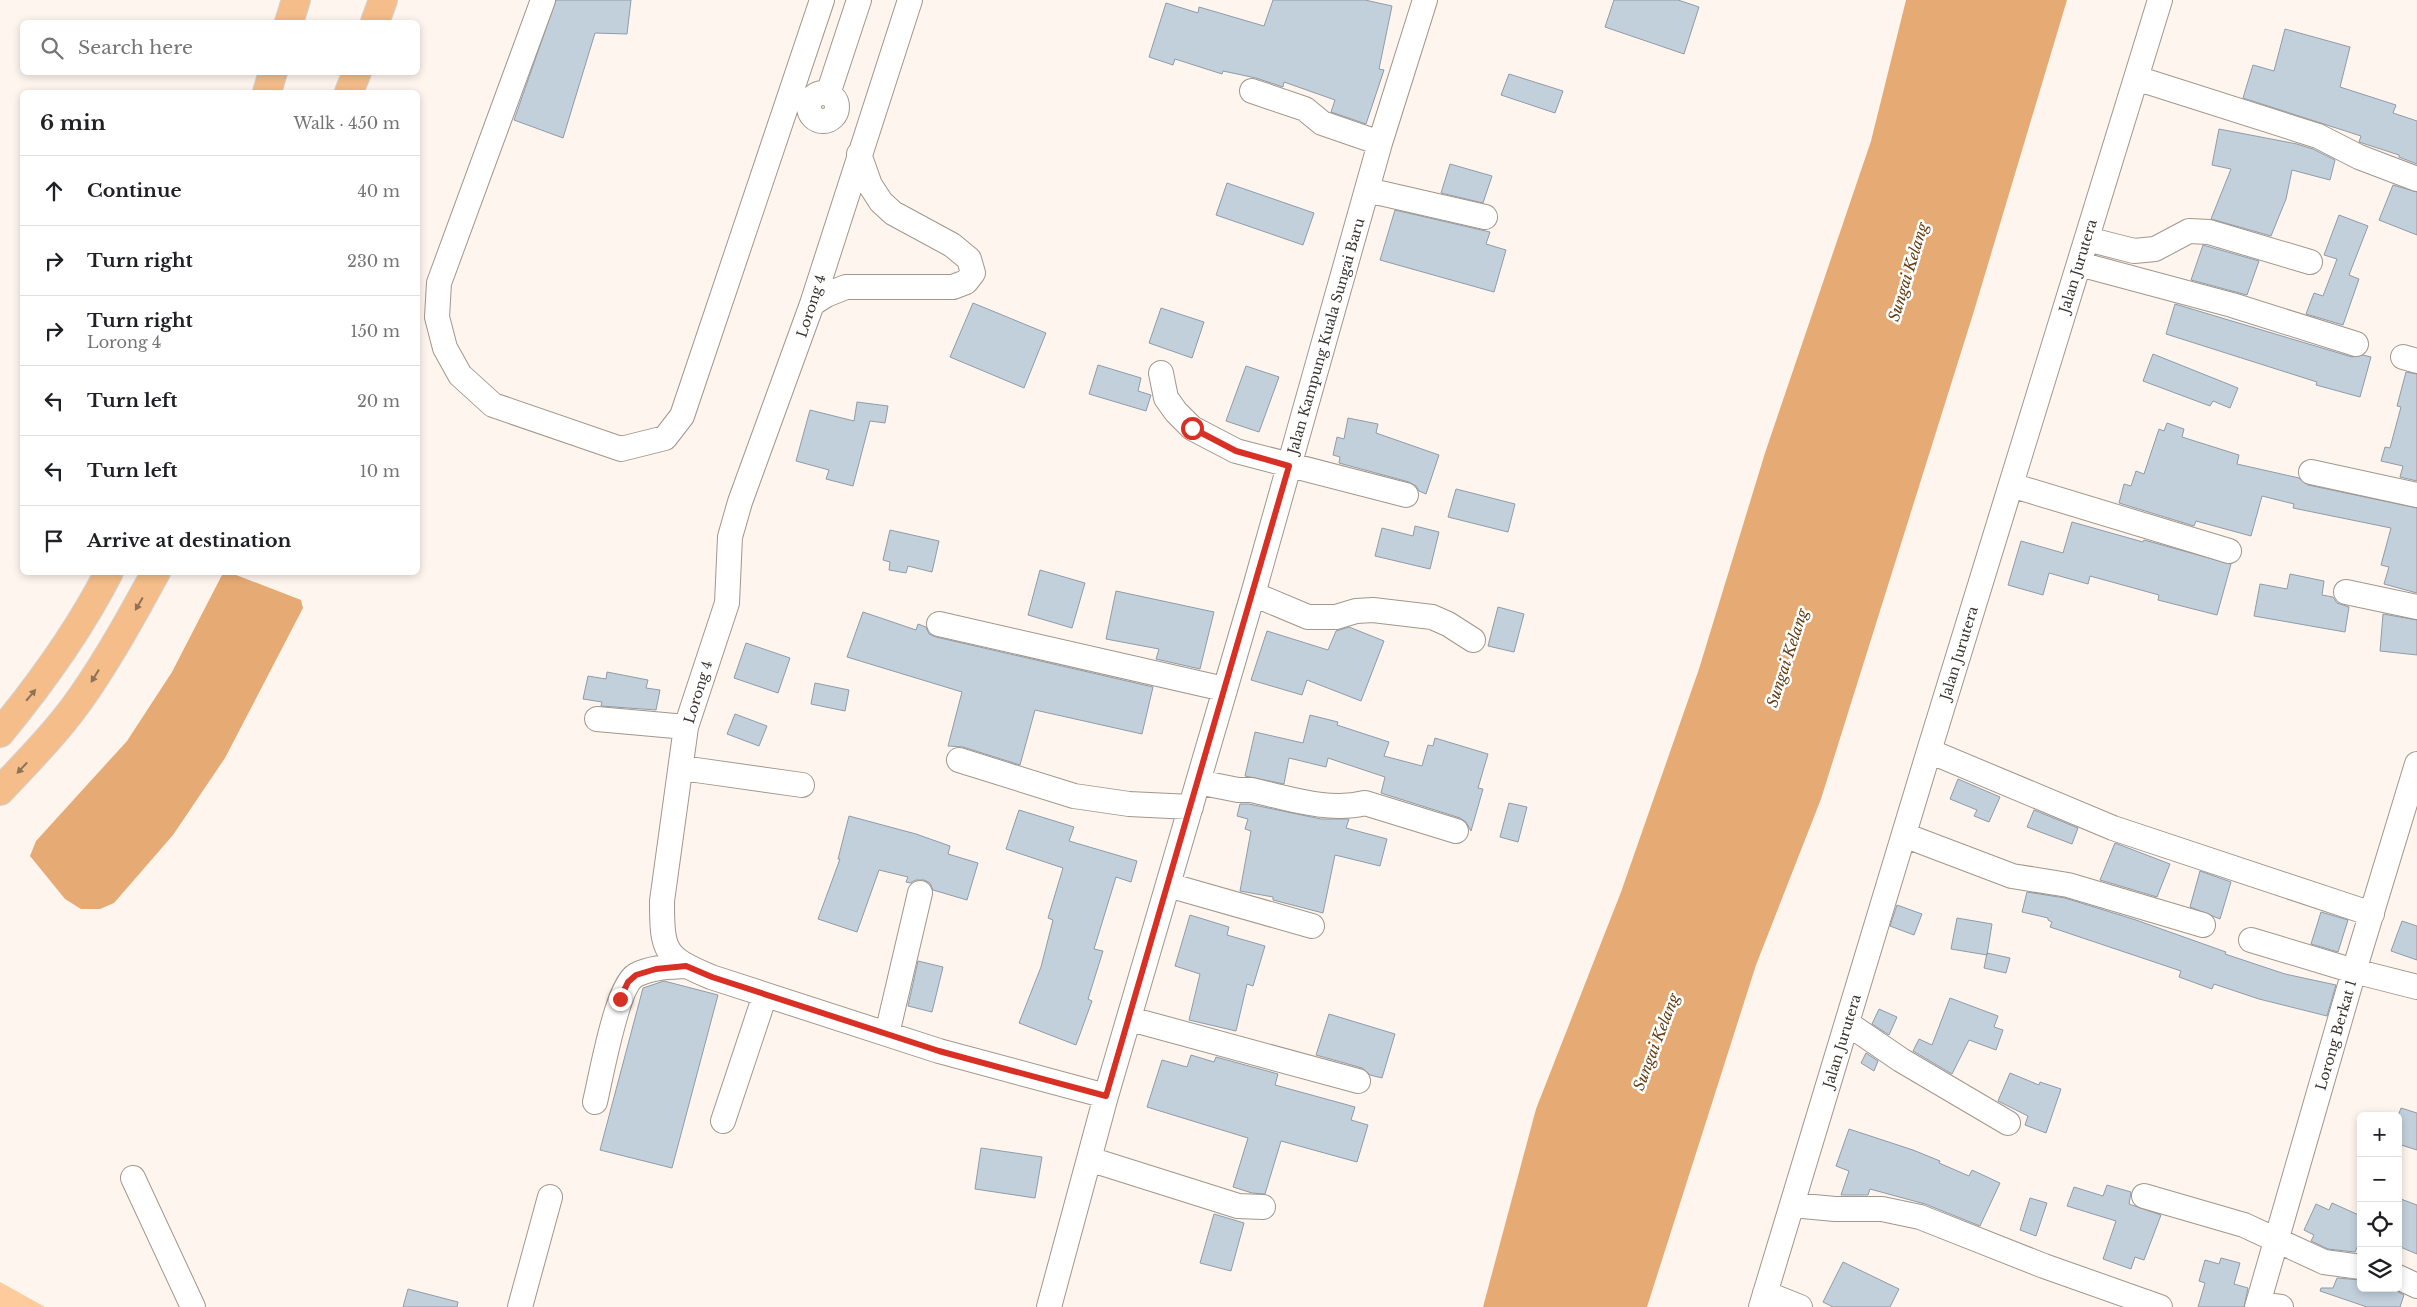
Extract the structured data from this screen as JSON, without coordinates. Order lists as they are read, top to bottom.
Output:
{
  "streets": {
    "street": [
      "Jalan Jurutera",
      "Lorong 4",
      "Jalan Kampung Kuala Sungai Baru",
      "Lorong Berkat 1"
    ]
  },
  "crossings": [
    ["Lorong 4", "Jalan Kampung Kuala Sungai Baru"]
  ],
  "water": ["Sungai Kelang"],
  "page": {
    "search": "Search here",
    "heading": ["6 min", "Walk · 450 m"],
    "list": [
      ["Continue", "40 m"],
      ["Turn right", "230 m"],
      ["Turn right", "Lorong 4", "150 m"],
      ["Turn left", "20 m"],
      ["Turn left", "10 m"],
      "Arrive at destination"
    ],
    "map_buttons": ["+", "−"]
  }
}
